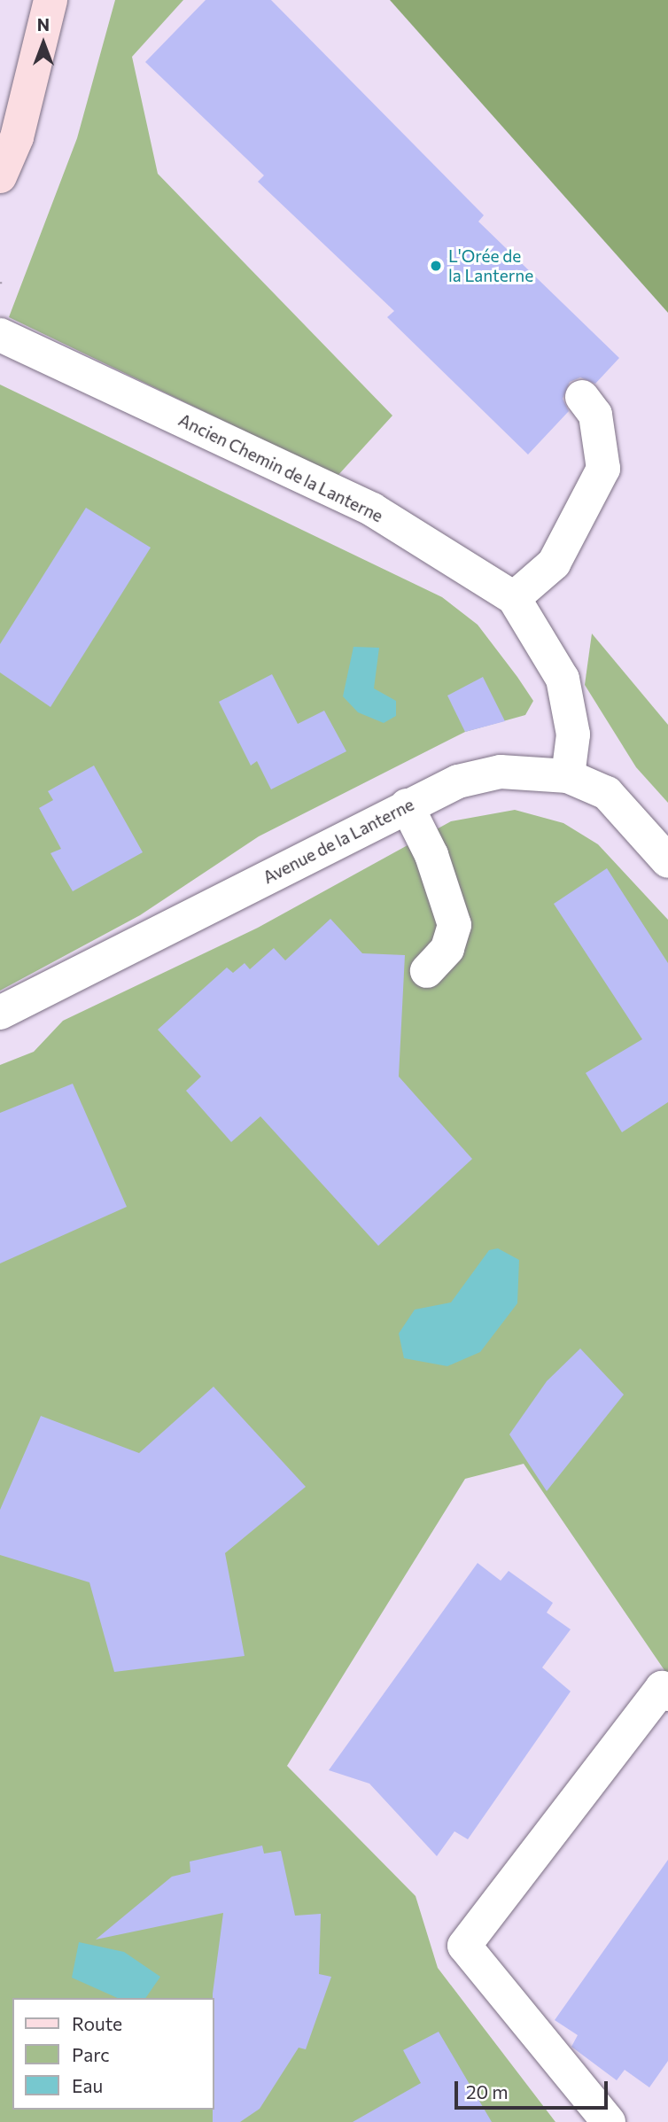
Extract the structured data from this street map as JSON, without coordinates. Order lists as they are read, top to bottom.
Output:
{
  "streets": {
    "street": ["Ancien Chemin de la Lanterne", "Avenue de la Lanterne"]
  },
  "crossings": [
    ["Ancien Chemin de la Lanterne", "Avenue de la Lanterne"]
  ],
  "places": ["L'Orée de la Lanterne"],
  "legend": ["Route", "Parc", "Eau"],
  "scale_bar": "20 m",
  "north": "top"
}
